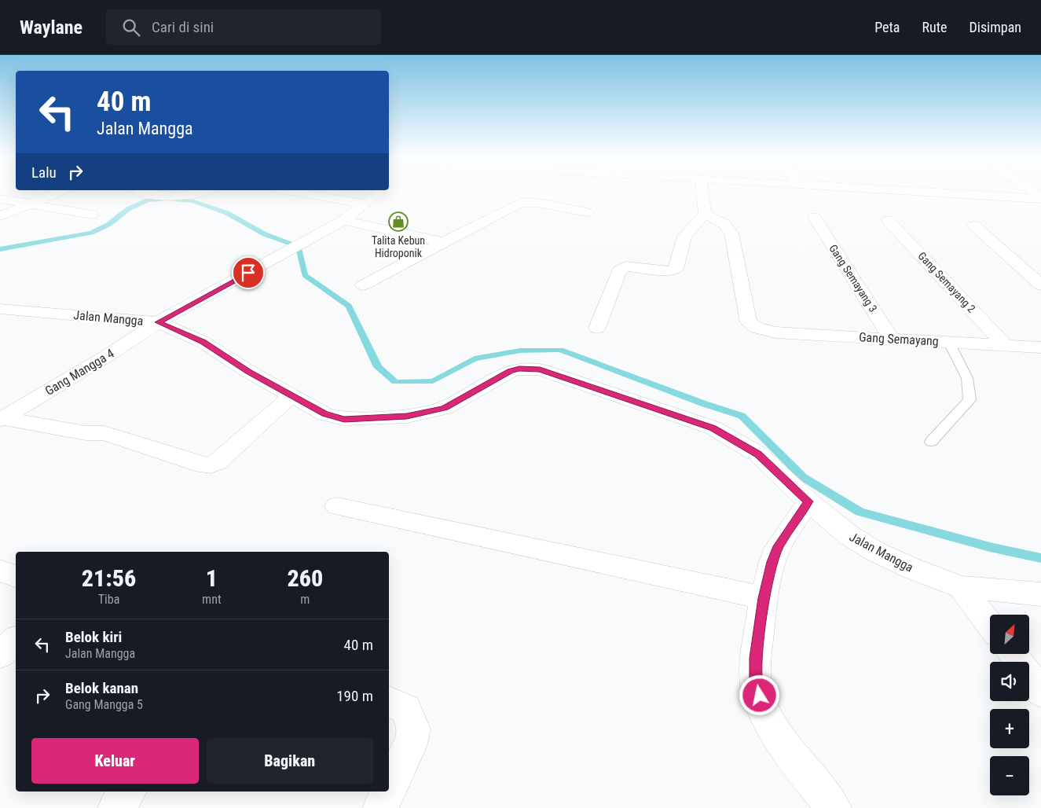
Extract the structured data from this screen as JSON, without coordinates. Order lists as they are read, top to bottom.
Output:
{
  "streets": {
    "street": [
      "Gang Semayang 3",
      "Gang Semayang 2",
      "Jalan Mangga",
      "Gang Semayang",
      "Gang Mangga 4"
    ]
  },
  "crossings": [
    ["Gang Semayang 3", "Gang Semayang"],
    ["Gang Semayang 2", "Gang Semayang"],
    ["Jalan Mangga", "Gang Mangga 4"]
  ],
  "places": {
    "shop": ["Talita Kebun Hidroponik"]
  },
  "north": "top right",
  "page": {
    "header": "Waylane",
    "search": "Cari di sini",
    "nav": ["Peta", "Rute", "Disimpan"],
    "turn": ["40 m", "Jalan Mangga"],
    "then": "Lalu",
    "eta": [
      "21:56",
      "Tiba",
      "1",
      "mnt",
      "260",
      "m"
    ],
    "map_buttons": ["+", "−"],
    "list": [
      {
        "name": "Belok kiri",
        "note": "Jalan Mangga",
        "value": "40 m"
      },
      {
        "name": "Belok kanan",
        "note": "Gang Mangga 5",
        "value": "190 m"
      }
    ],
    "buttons": ["Keluar", "Bagikan"]
  }
}
